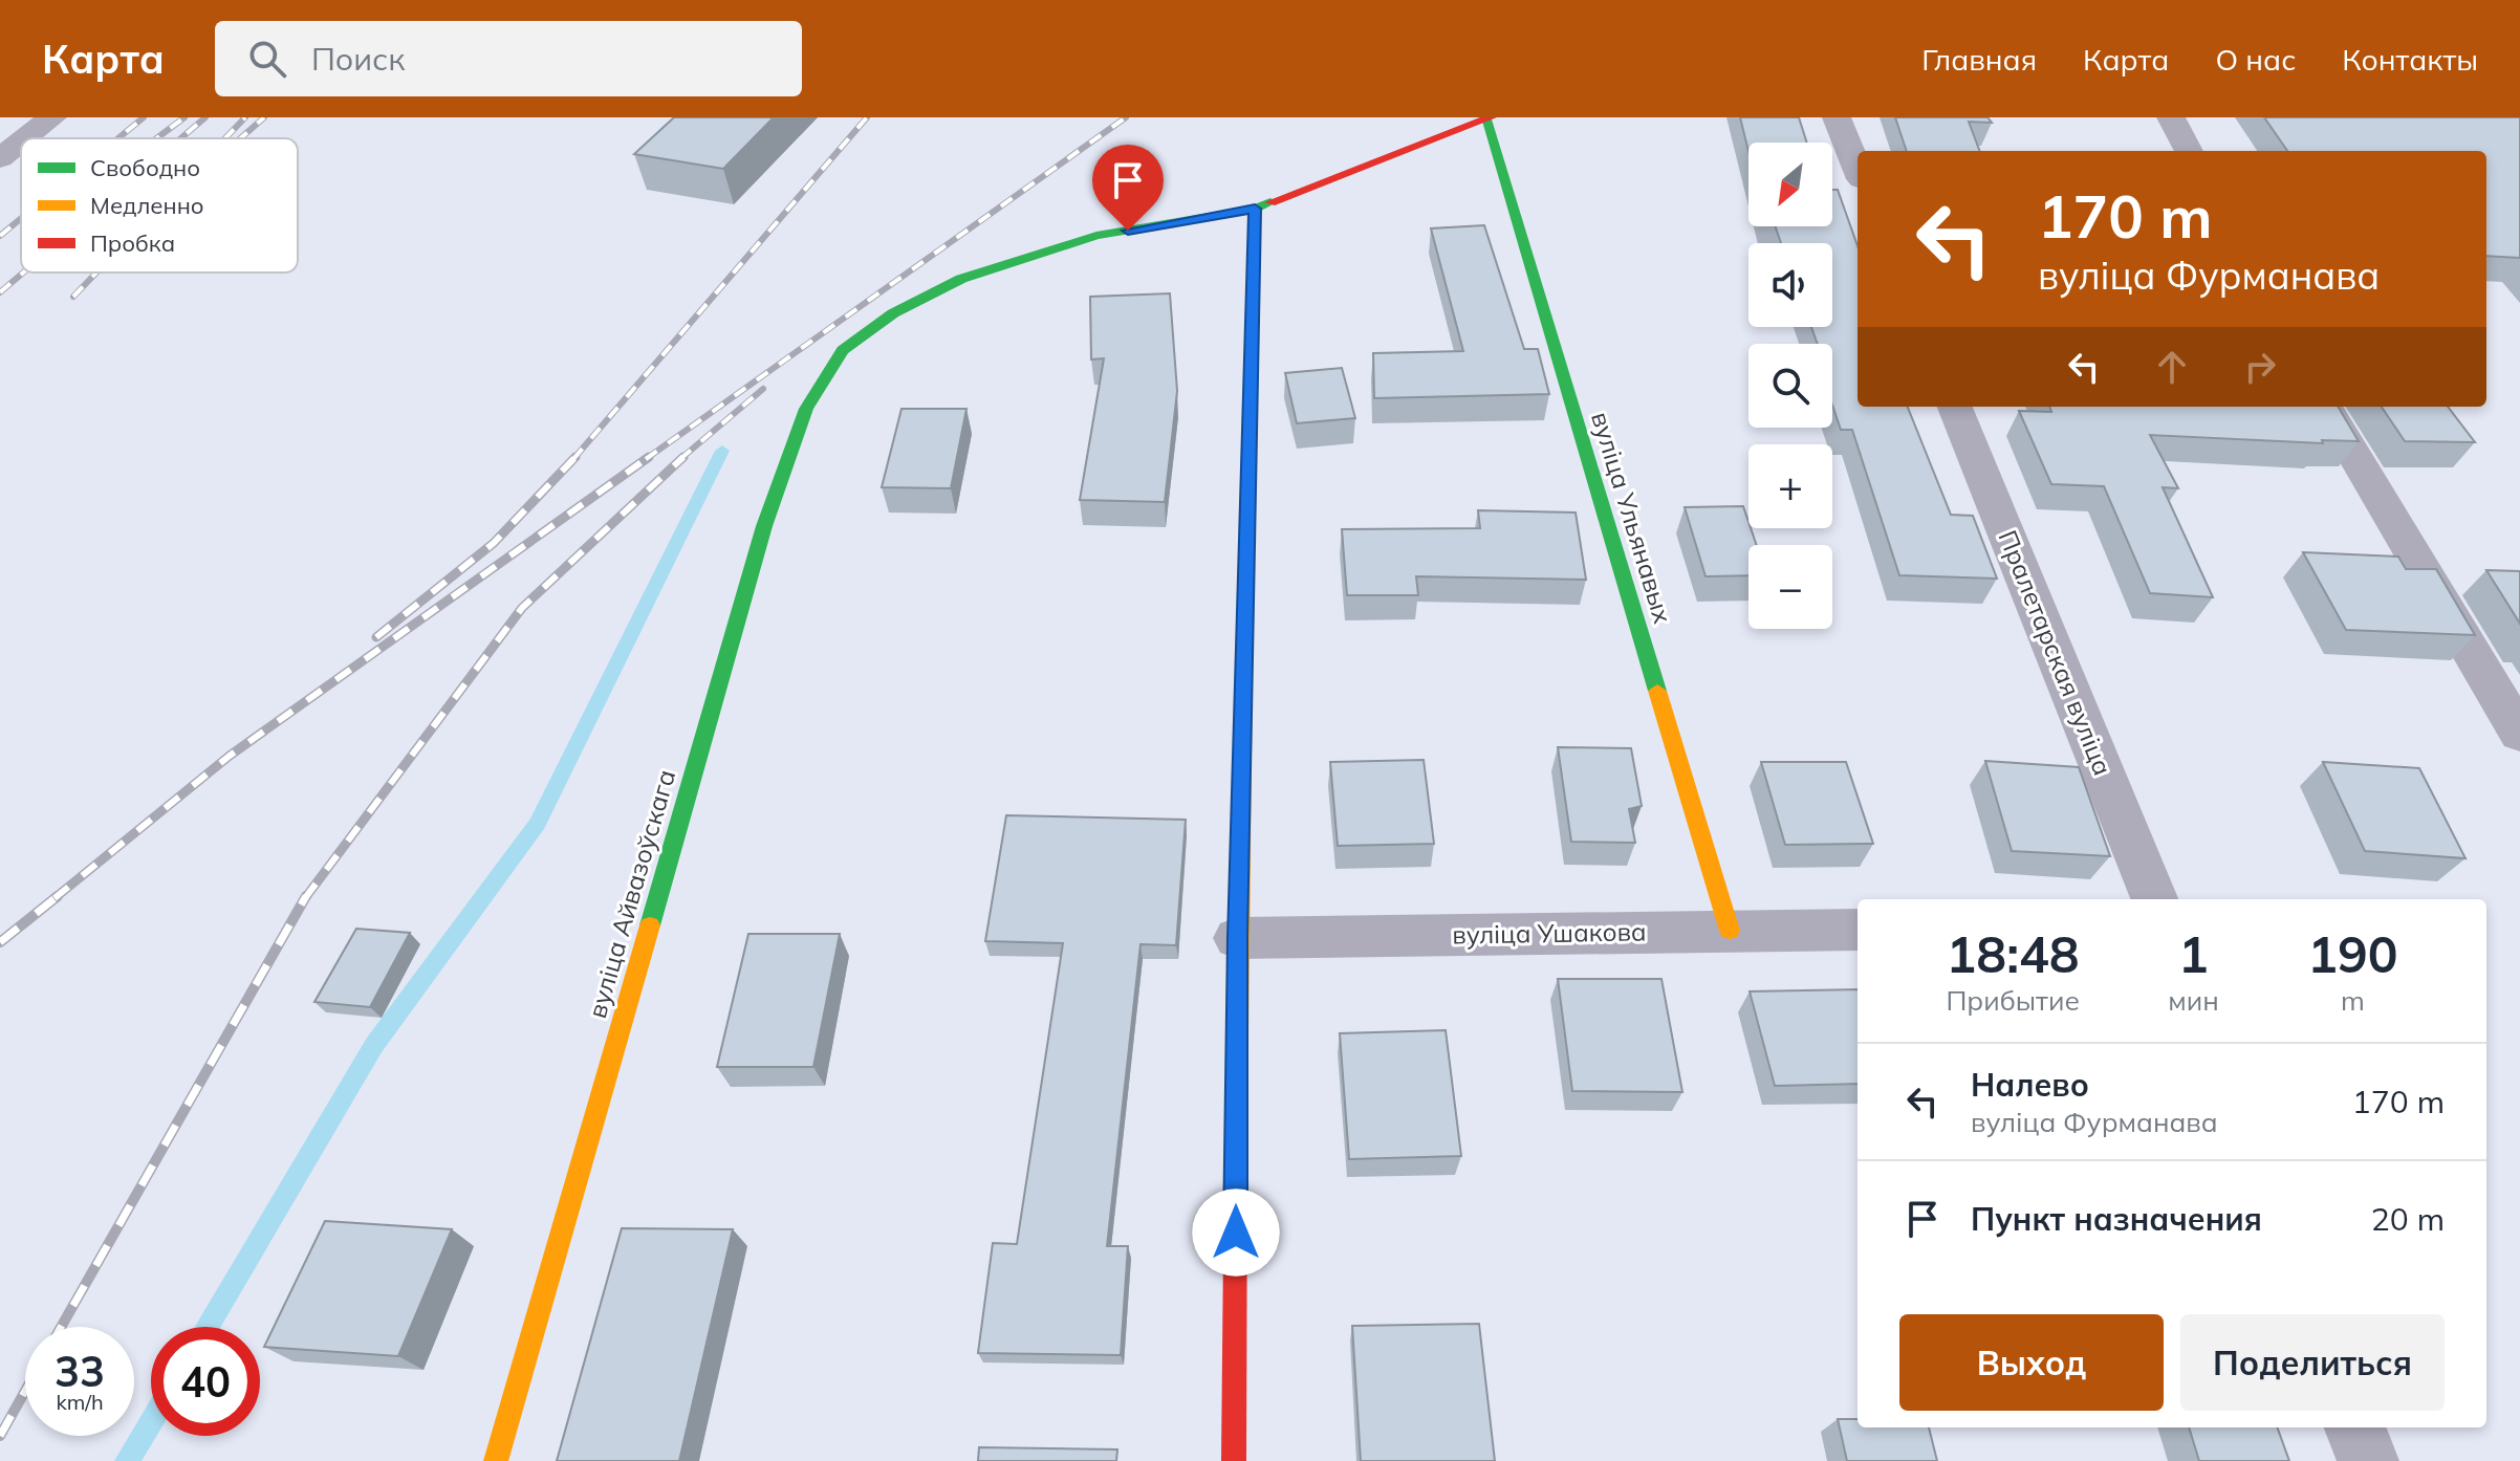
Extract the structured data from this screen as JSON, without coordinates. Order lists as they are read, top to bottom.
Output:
{
  "streets": {
    "street": [
      "вуліца Ульянавых",
      "Пралетарская вуліца",
      "вуліца Айвазоўскага",
      "вуліца Ушакова"
    ]
  },
  "crossings": [
    ["вуліца Ульянавых", "вуліца Ушакова"]
  ],
  "legend": ["Свободно", "Медленно", "Пробка"],
  "north": "bottom left",
  "page": {
    "header": "Карта",
    "search": "Поиск",
    "nav": [
      "Главная",
      "Карта",
      "О нас",
      "Контакты"
    ],
    "map_buttons": ["+", "−"],
    "turn": ["170 m", "вуліца Фурманава"],
    "eta": [
      "18:48",
      "Прибытие",
      "1",
      "мин",
      "190",
      "m"
    ],
    "list": [
      {
        "name": "Налево",
        "note": "вуліца Фурманава",
        "value": "170 m"
      },
      {
        "name": "Пункт назначения",
        "value": "20 m"
      }
    ],
    "buttons": ["Выход", "Поделиться"],
    "speed": "33 km/h",
    "limit": "40"
  }
}
